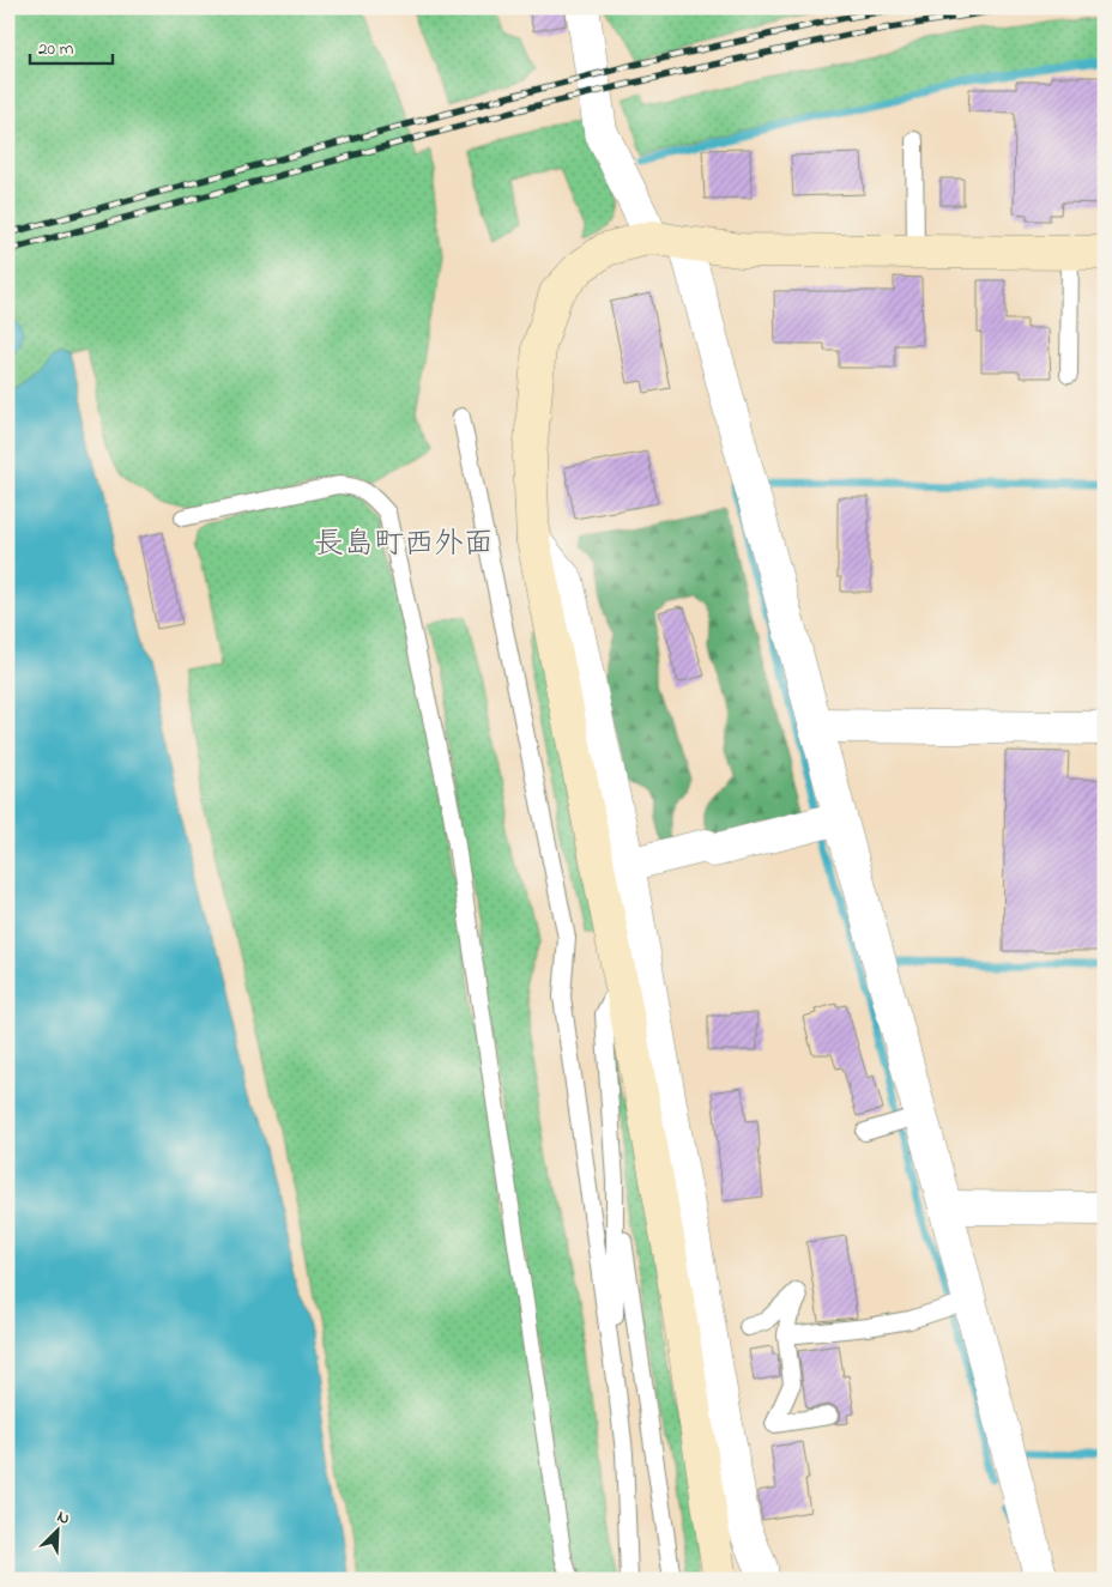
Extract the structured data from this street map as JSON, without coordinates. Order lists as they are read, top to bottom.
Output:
{
  "districts": ["長島町西外面"],
  "scale_bar": "20 m",
  "north": "top right"
}
